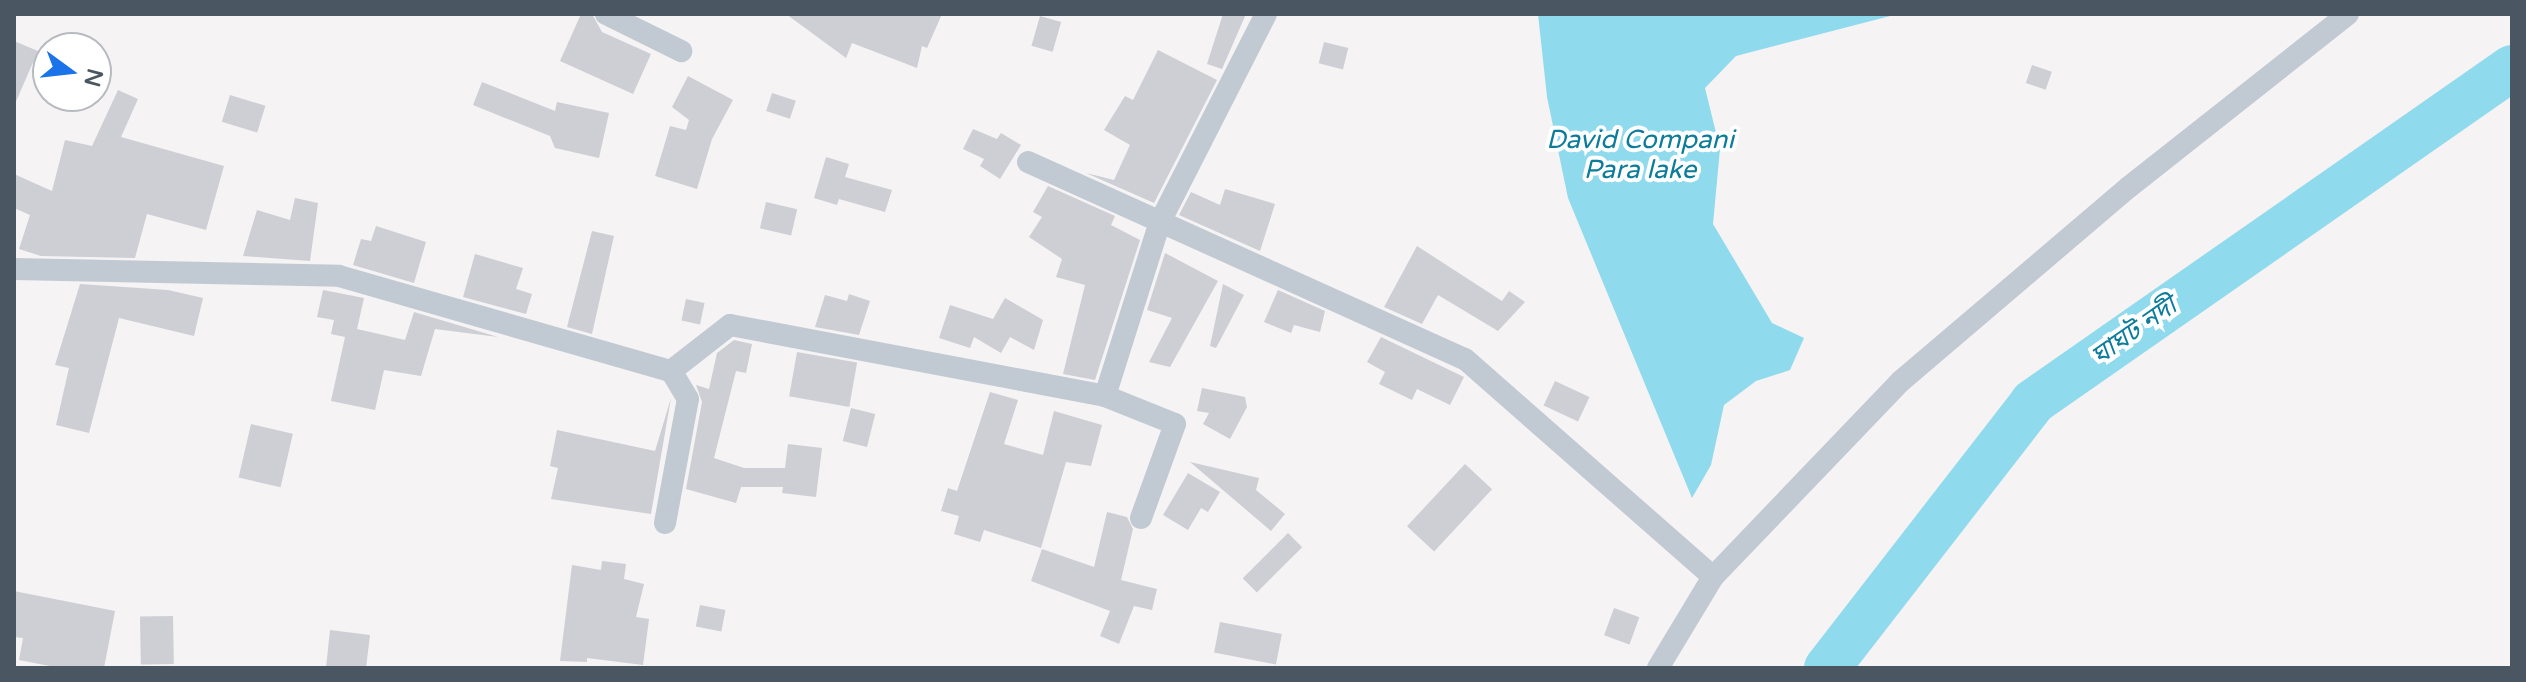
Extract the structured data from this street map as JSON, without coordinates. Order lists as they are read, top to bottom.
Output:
{
  "water": ["David Compani Para lake", "ঘাঘট নদী"],
  "north": "right"
}
